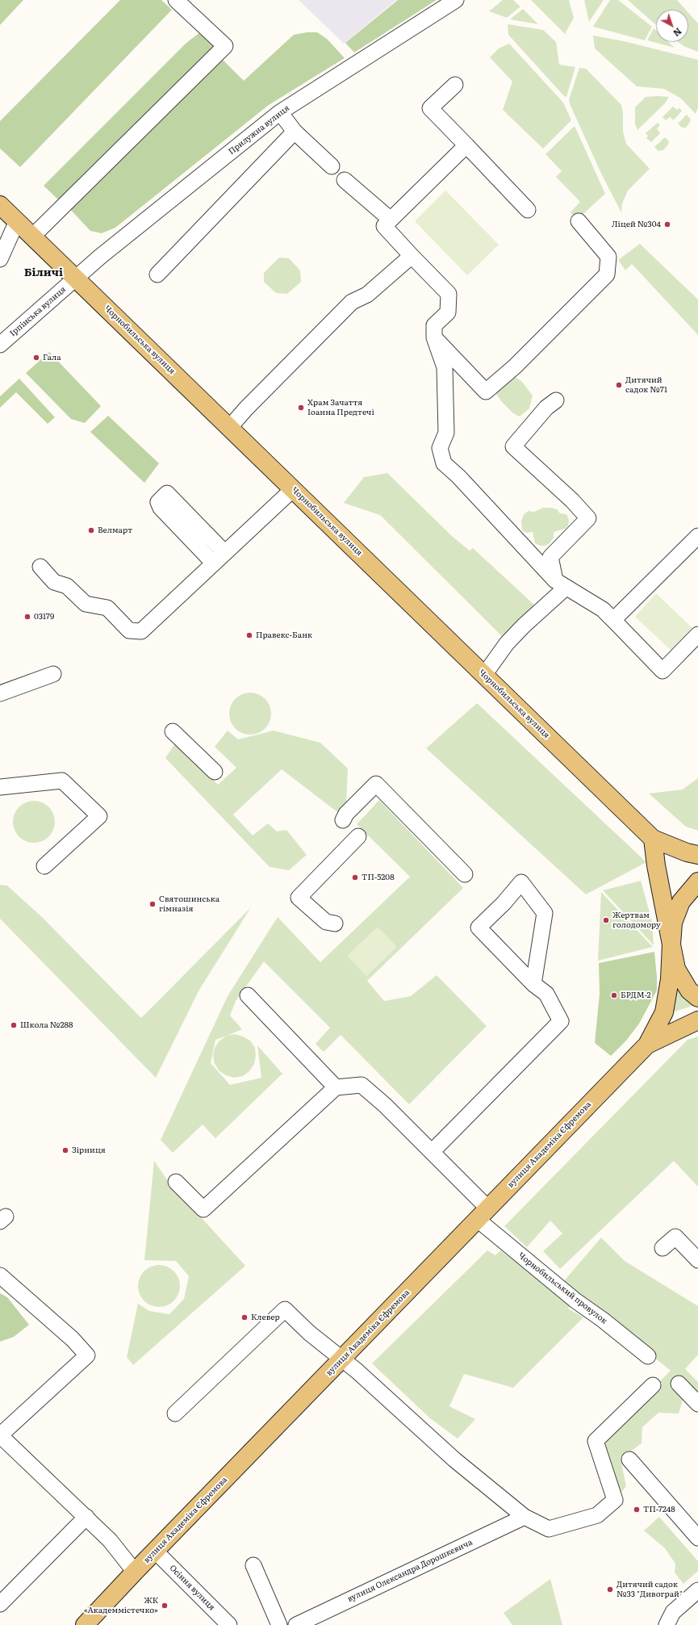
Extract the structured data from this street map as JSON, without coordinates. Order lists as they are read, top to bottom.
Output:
{
  "streets": {
    "main road": ["Чорнобильська вулиця", "вулиця Академіка Єфремова"],
    "street": [
      "Прилужна вулиця",
      "Ірпінська вулиця",
      "Чорнобильський провулок",
      "вулиця Олександра Дорошкевича",
      "Осіння вулиця"
    ]
  },
  "crossings": [
    ["Прилужна вулиця", "Ірпінська вулиця"],
    ["Прилужна вулиця", "Чорнобильська вулиця"],
    ["Ірпінська вулиця", "Чорнобильська вулиця"],
    ["вулиця Академіка Єфремова", "Чорнобильський провулок"],
    ["вулиця Академіка Єфремова", "Осіння вулиця"]
  ],
  "districts": ["Біличі"],
  "places": [
    "Ліцей №304",
    "Гала",
    "Дитячий садок №71",
    "Храм Зачаття Іоанна Предтечі",
    "Велмарт",
    "03179",
    "Правекс-Банк",
    "ТП-5208",
    "Святошинська гімназія",
    "Жертвам голодомору",
    "БРДМ-2",
    "Школа №288",
    "Зірниця",
    "Клевер",
    "ТП-7248",
    "Дитячий садок №33 \"Дивограй\"",
    "ЖК «Академмістечко»"
  ],
  "north": "bottom right"
}
